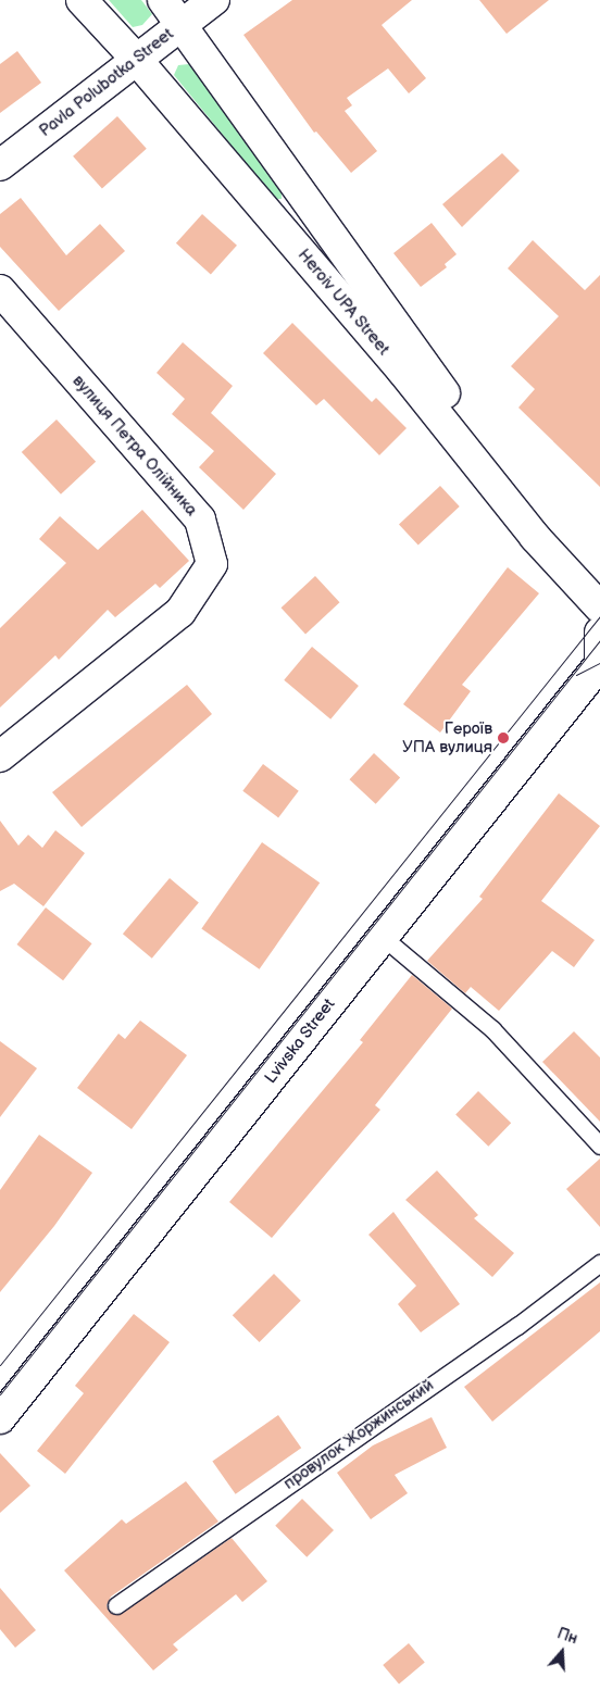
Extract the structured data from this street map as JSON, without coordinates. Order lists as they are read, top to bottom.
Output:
{
  "streets": {
    "street": [
      "Pavla Polubotka Street",
      "Heroiv UPA Street",
      "вулиця Петра Олійника",
      "Lvivska Street"
    ],
    "lane": ["провулок Жоржинський"]
  },
  "crossings": [
    ["Pavla Polubotka Street", "Heroiv UPA Street"]
  ],
  "places": ["Героїв УПА вулиця"],
  "north": "top"
}
